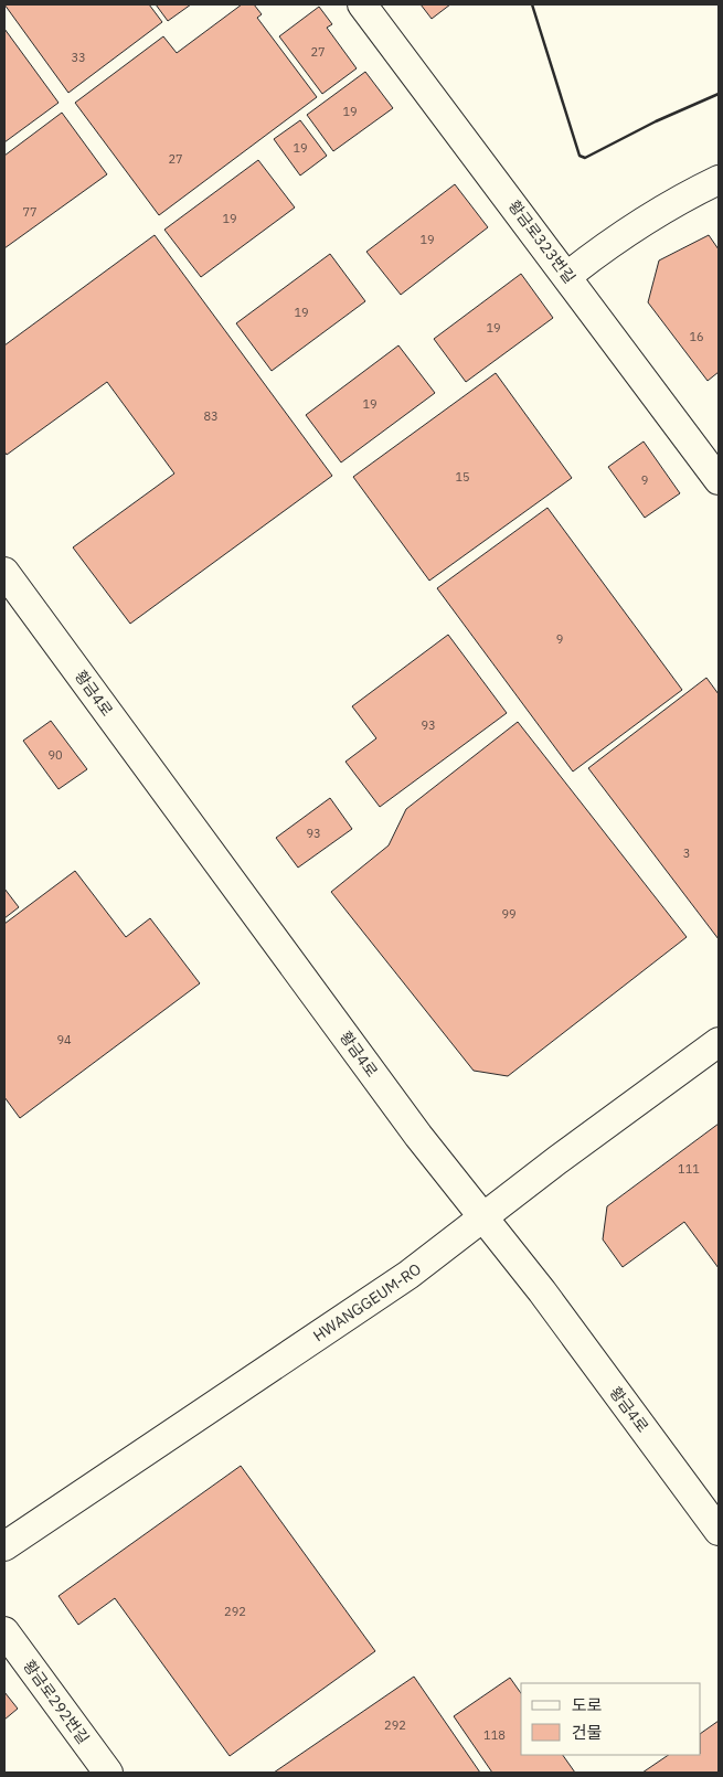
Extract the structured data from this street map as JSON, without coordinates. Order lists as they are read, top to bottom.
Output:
{
  "streets": {
    "street": [
      "황금로323번길",
      "황금4로",
      "HWANGGEUM-RO",
      "황금로292번길"
    ]
  },
  "crossings": [
    ["황금4로", "HWANGGEUM-RO"]
  ],
  "house_numbers": [
    "27",
    "33",
    "19",
    "19",
    "27",
    "77",
    "19",
    "19",
    "19",
    "19",
    "16",
    "19",
    "83",
    "15",
    "9",
    "9",
    "93",
    "90",
    "93",
    "3",
    "99",
    "94",
    "111",
    "292",
    "292",
    "118"
  ],
  "legend": ["도로", "건물"]
}
